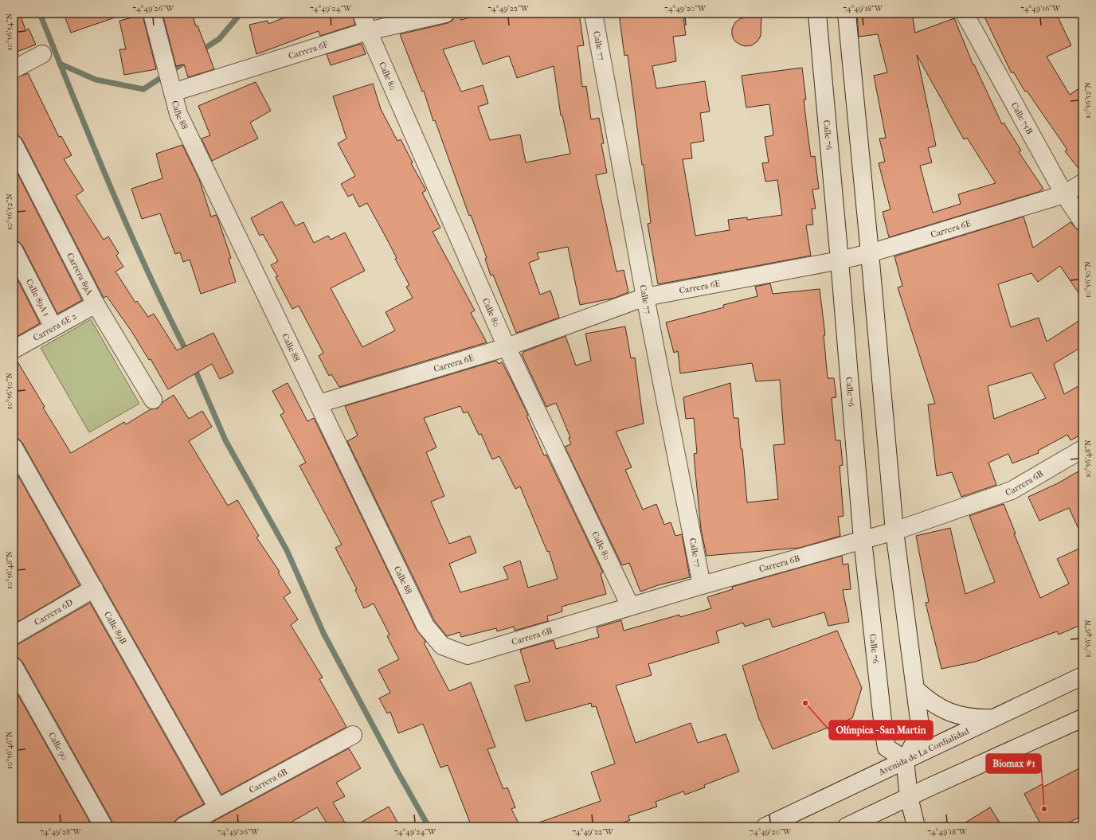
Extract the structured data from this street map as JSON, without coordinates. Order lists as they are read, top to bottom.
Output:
{
  "streets": {
    "street": [
      "Calle 77",
      "Carrera 6F",
      "Calle 80",
      "Calle 88",
      "Calle 75B",
      "Calle 76",
      "Carrera 6E",
      "Carrera 89A",
      "Calle 89A 1",
      "Carrera 6E 2",
      "Carrera 6B",
      "Carrera 6D",
      "Calle 89B",
      "Calle 90",
      "Avenida de La Cordialidad"
    ]
  },
  "crossings": [
    ["Calle 77", "Carrera 6E"],
    ["Calle 77", "Carrera 6B"],
    ["Carrera 6F", "Calle 80"],
    ["Carrera 6F", "Calle 88"],
    ["Calle 80", "Carrera 6E"],
    ["Calle 80", "Carrera 6B"],
    ["Calle 88", "Carrera 6E"],
    ["Calle 88", "Carrera 6B"],
    ["Calle 75B", "Carrera 6E"],
    ["Calle 76", "Carrera 6E"],
    ["Calle 76", "Carrera 6B"],
    ["Calle 76", "Avenida de La Cordialidad"],
    ["Carrera 89A", "Carrera 6E 2"],
    ["Calle 89A 1", "Carrera 6E 2"],
    ["Carrera 6B", "Calle 89B"],
    ["Carrera 6D", "Calle 89B"]
  ],
  "places": ["Olímpica - San Martin", "Biomax #1"],
  "coordinates": [
    "74°49'26\"W",
    "74°49'24\"W",
    "74°49'22\"W",
    "74°49'20\"W",
    "74°49'18\"W",
    "74°49'16\"W",
    "10°56'54\"N",
    "10°56'52\"N",
    "10°56'50\"N",
    "10°56'48\"N",
    "10°56'46\"N",
    "74°49'28\"W"
  ]
}
